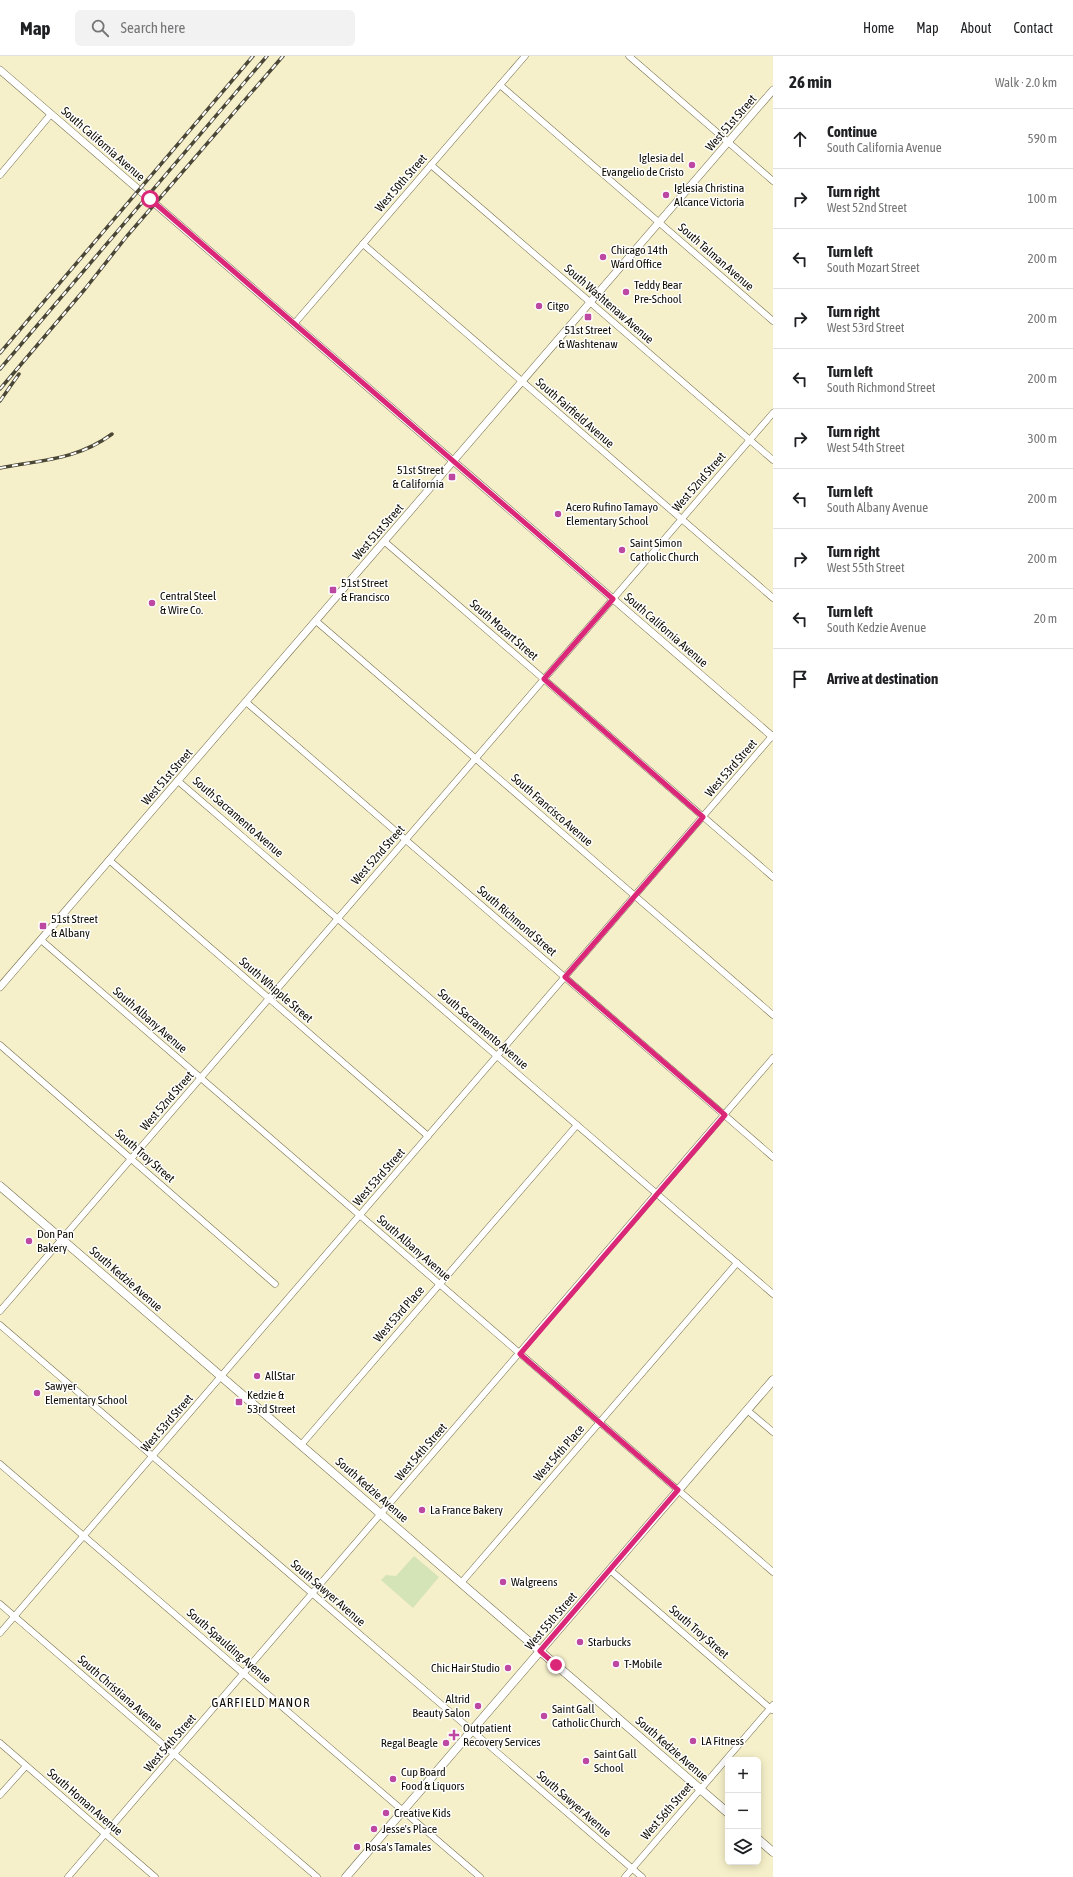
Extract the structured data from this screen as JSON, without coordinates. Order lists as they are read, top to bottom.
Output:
{
  "streets": {
    "main road": ["South Kedzie Avenue", "West 55th Street"],
    "street": [
      "West 51st Street",
      "South California Avenue",
      "West 50th Street",
      "South Talman Avenue",
      "South Washtenaw Avenue",
      "South Fairfield Avenue",
      "West 52nd Street",
      "South Mozart Street",
      "West 53rd Street",
      "South Francisco Avenue",
      "South Sacramento Avenue",
      "South Richmond Street",
      "South Whipple Street",
      "South Albany Avenue",
      "South Troy Street",
      "West 53rd Place",
      "West 54th Street",
      "West 54th Place",
      "South Sawyer Avenue",
      "South Spaulding Avenue",
      "South Christiana Avenue",
      "South Homan Avenue",
      "West 56th Street"
    ]
  },
  "crossings": [
    ["West 51st Street", "South California Avenue"],
    ["West 51st Street", "South Talman Avenue"],
    ["West 51st Street", "South Washtenaw Avenue"],
    ["West 51st Street", "South Fairfield Avenue"],
    ["West 51st Street", "South Mozart Street"],
    ["West 51st Street", "South Francisco Avenue"],
    ["West 51st Street", "South Sacramento Avenue"],
    ["West 51st Street", "South Richmond Street"],
    ["West 51st Street", "South Whipple Street"],
    ["West 51st Street", "South Albany Avenue"],
    ["South California Avenue", "West 50th Street"],
    ["South California Avenue", "West 52nd Street"],
    ["South California Avenue", "West 53rd Street"],
    ["West 50th Street", "South Talman Avenue"],
    ["West 50th Street", "South Washtenaw Avenue"],
    ["West 50th Street", "South Fairfield Avenue"],
    ["South Washtenaw Avenue", "West 52nd Street"],
    ["South Fairfield Avenue", "West 52nd Street"],
    ["West 52nd Street", "South Mozart Street"],
    ["West 52nd Street", "South Francisco Avenue"],
    ["West 52nd Street", "South Sacramento Avenue"],
    ["West 52nd Street", "South Richmond Street"],
    ["West 52nd Street", "South Whipple Street"],
    ["West 52nd Street", "South Albany Avenue"],
    ["West 52nd Street", "South Troy Street"],
    ["West 52nd Street", "South Kedzie Avenue"],
    ["South Mozart Street", "West 53rd Street"],
    ["West 53rd Street", "South Francisco Avenue"],
    ["West 53rd Street", "South Sacramento Avenue"],
    ["West 53rd Street", "South Richmond Street"],
    ["West 53rd Street", "South Whipple Street"],
    ["West 53rd Street", "South Albany Avenue"],
    ["West 53rd Street", "South Kedzie Avenue"],
    ["West 53rd Street", "South Sawyer Avenue"],
    ["West 53rd Street", "South Spaulding Avenue"],
    ["West 53rd Street", "South Christiana Avenue"],
    ["South Sacramento Avenue", "West 53rd Place"],
    ["South Sacramento Avenue", "West 54th Street"],
    ["South Sacramento Avenue", "West 54th Place"],
    ["South Richmond Street", "West 54th Street"],
    ["South Albany Avenue", "West 53rd Place"],
    ["South Albany Avenue", "West 54th Street"],
    ["South Albany Avenue", "West 54th Place"],
    ["South Albany Avenue", "West 55th Street"],
    ["South Troy Street", "West 55th Street"],
    ["South Troy Street", "West 56th Street"],
    ["South Kedzie Avenue", "West 53rd Place"],
    ["South Kedzie Avenue", "West 54th Street"],
    ["South Kedzie Avenue", "West 54th Place"],
    ["South Kedzie Avenue", "West 55th Street"],
    ["South Kedzie Avenue", "West 56th Street"],
    ["West 54th Street", "South Sawyer Avenue"],
    ["West 54th Street", "South Spaulding Avenue"],
    ["West 54th Street", "South Christiana Avenue"],
    ["West 54th Street", "South Homan Avenue"],
    ["South Sawyer Avenue", "West 55th Street"],
    ["South Sawyer Avenue", "West 56th Street"],
    ["West 55th Street", "South Spaulding Avenue"]
  ],
  "districts": ["GARFIELD MANOR"],
  "places": {
    "other": [
      "Iglesia del Evangelio de Cristo",
      "Iglesia Christina Alcance Victoria",
      "Chicago 14th Ward Office",
      "Teddy Bear Pre-School",
      "Citgo",
      "Acero Rufino Tamayo Elementary School",
      "Saint Simon Catholic Church",
      "Central Steel & Wire Co.",
      "Don Pan Bakery",
      "AllStar",
      "Sawyer Elementary School",
      "La France Bakery",
      "Walgreens",
      "Starbucks",
      "T-Mobile",
      "Chic Hair Studio",
      "Altrid Beauty Salon",
      "Saint Gall Catholic Church",
      "LA Fitness",
      "Regal Beagle",
      "Saint Gall School",
      "Cup Board Food & Liquors",
      "Creative Kids",
      "Jesse's Place",
      "Rosa's Tamales"
    ],
    "transit": [
      "51st Street & Washtenaw",
      "51st Street & California",
      "51st Street & Francisco",
      "51st Street & Albany",
      "Kedzie & 53rd Street"
    ],
    "health": ["Outpatient Recovery Services"]
  },
  "page": {
    "header": "Map",
    "search": "Search here",
    "nav": [
      "Home",
      "Map",
      "About",
      "Contact"
    ],
    "heading": ["26 min", "Walk · 2.0 km"],
    "list": [
      ["Continue", "South California Avenue", "590 m"],
      ["Turn right", "West 52nd Street", "100 m"],
      ["Turn left", "South Mozart Street", "200 m"],
      ["Turn right", "West 53rd Street", "200 m"],
      ["Turn left", "South Richmond Street", "200 m"],
      ["Turn right", "West 54th Street", "300 m"],
      ["Turn left", "South Albany Avenue", "200 m"],
      ["Turn right", "West 55th Street", "200 m"],
      ["Turn left", "South Kedzie Avenue", "20 m"],
      "Arrive at destination"
    ],
    "map_buttons": ["+", "−"]
  }
}
